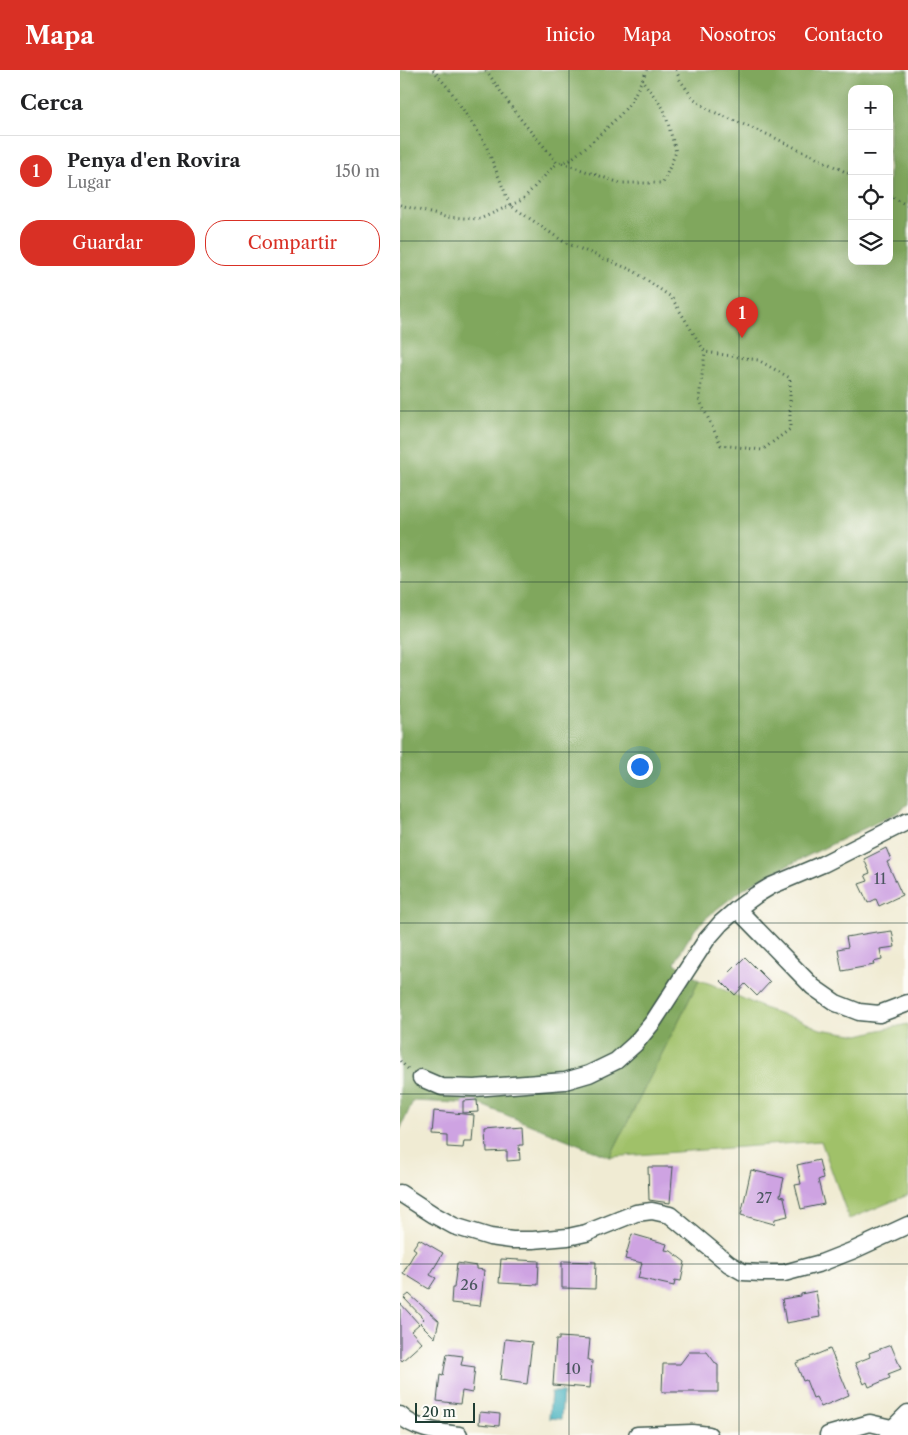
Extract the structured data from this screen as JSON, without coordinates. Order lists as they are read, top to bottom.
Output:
{
  "house_numbers": [
    "11",
    "27",
    "26",
    "10"
  ],
  "scale_bar": "20 m",
  "page": {
    "header": "Mapa",
    "nav": [
      "Inicio",
      "Mapa",
      "Nosotros",
      "Contacto"
    ],
    "heading": "Cerca",
    "map_buttons": ["+", "−"],
    "list": [
      {
        "mark": "1",
        "name": "Penya d'en Rovira",
        "note": "Lugar",
        "value": "150 m"
      }
    ],
    "buttons": ["Guardar", "Compartir"],
    "pins": "1",
    "scale": "20 m"
  }
}
